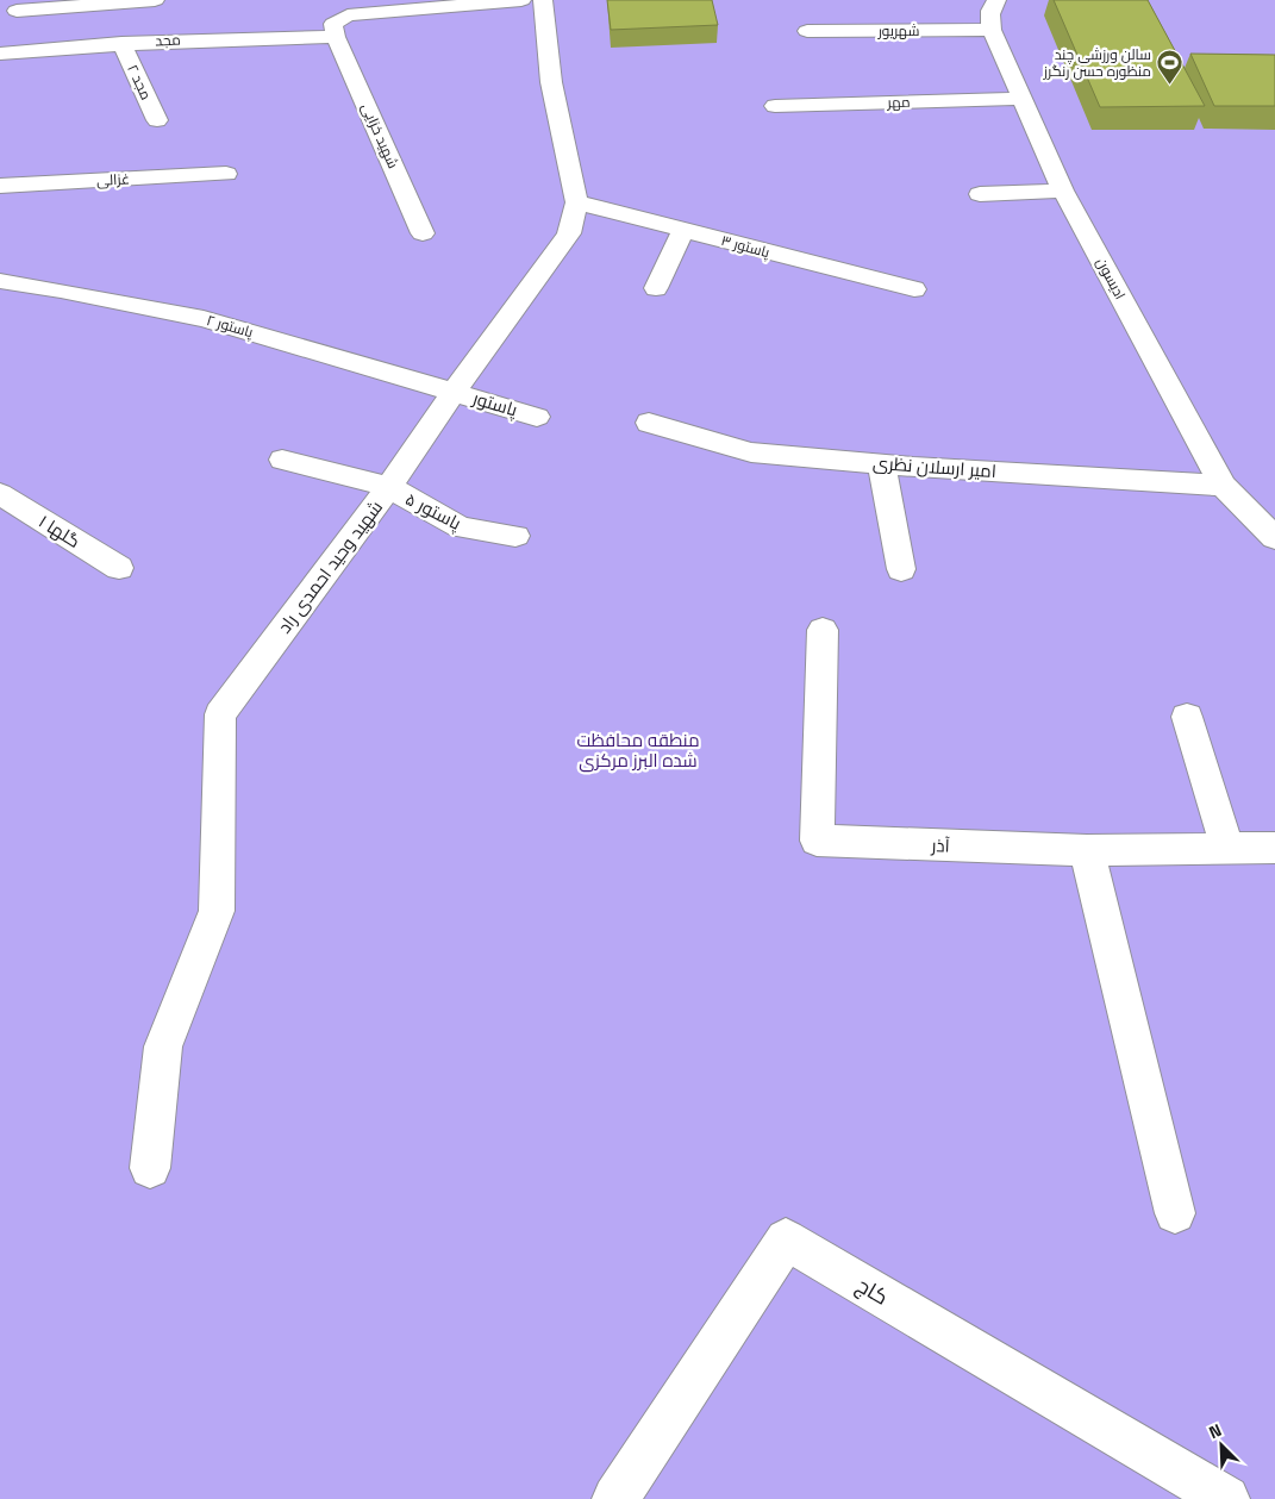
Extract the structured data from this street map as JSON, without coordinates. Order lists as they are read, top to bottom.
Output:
{
  "streets": {
    "street": [
      "شهریور",
      "مجد",
      "مجد ۲",
      "مهر",
      "شهید خزایی",
      "غزالی",
      "پاستور ۳",
      "ادیسون",
      "پاستور ۲",
      "پاستور",
      "امیر ارسلان نظری",
      "پاستور ۵",
      "گلها ۱",
      "شهید وحید احمدی راد",
      "آذر",
      "کاج"
    ]
  },
  "crossings": [
    ["شهریور", "ادیسون"],
    ["مجد", "مجد ۲"],
    ["مجد", "شهید خزایی"],
    ["مهر", "ادیسون"],
    ["پاستور ۳", "شهید وحید احمدی راد"],
    ["ادیسون", "امیر ارسلان نظری"],
    ["پاستور ۲", "پاستور"],
    ["پاستور ۲", "شهید وحید احمدی راد"],
    ["پاستور", "شهید وحید احمدی راد"],
    ["پاستور ۵", "شهید وحید احمدی راد"]
  ],
  "parks": ["منطقه محافظت شده البرز مرکزی"],
  "places": {
    "sports": ["سالن ورزشی چند منظوره حسن رنگرز"]
  },
  "north": "top left"
}
